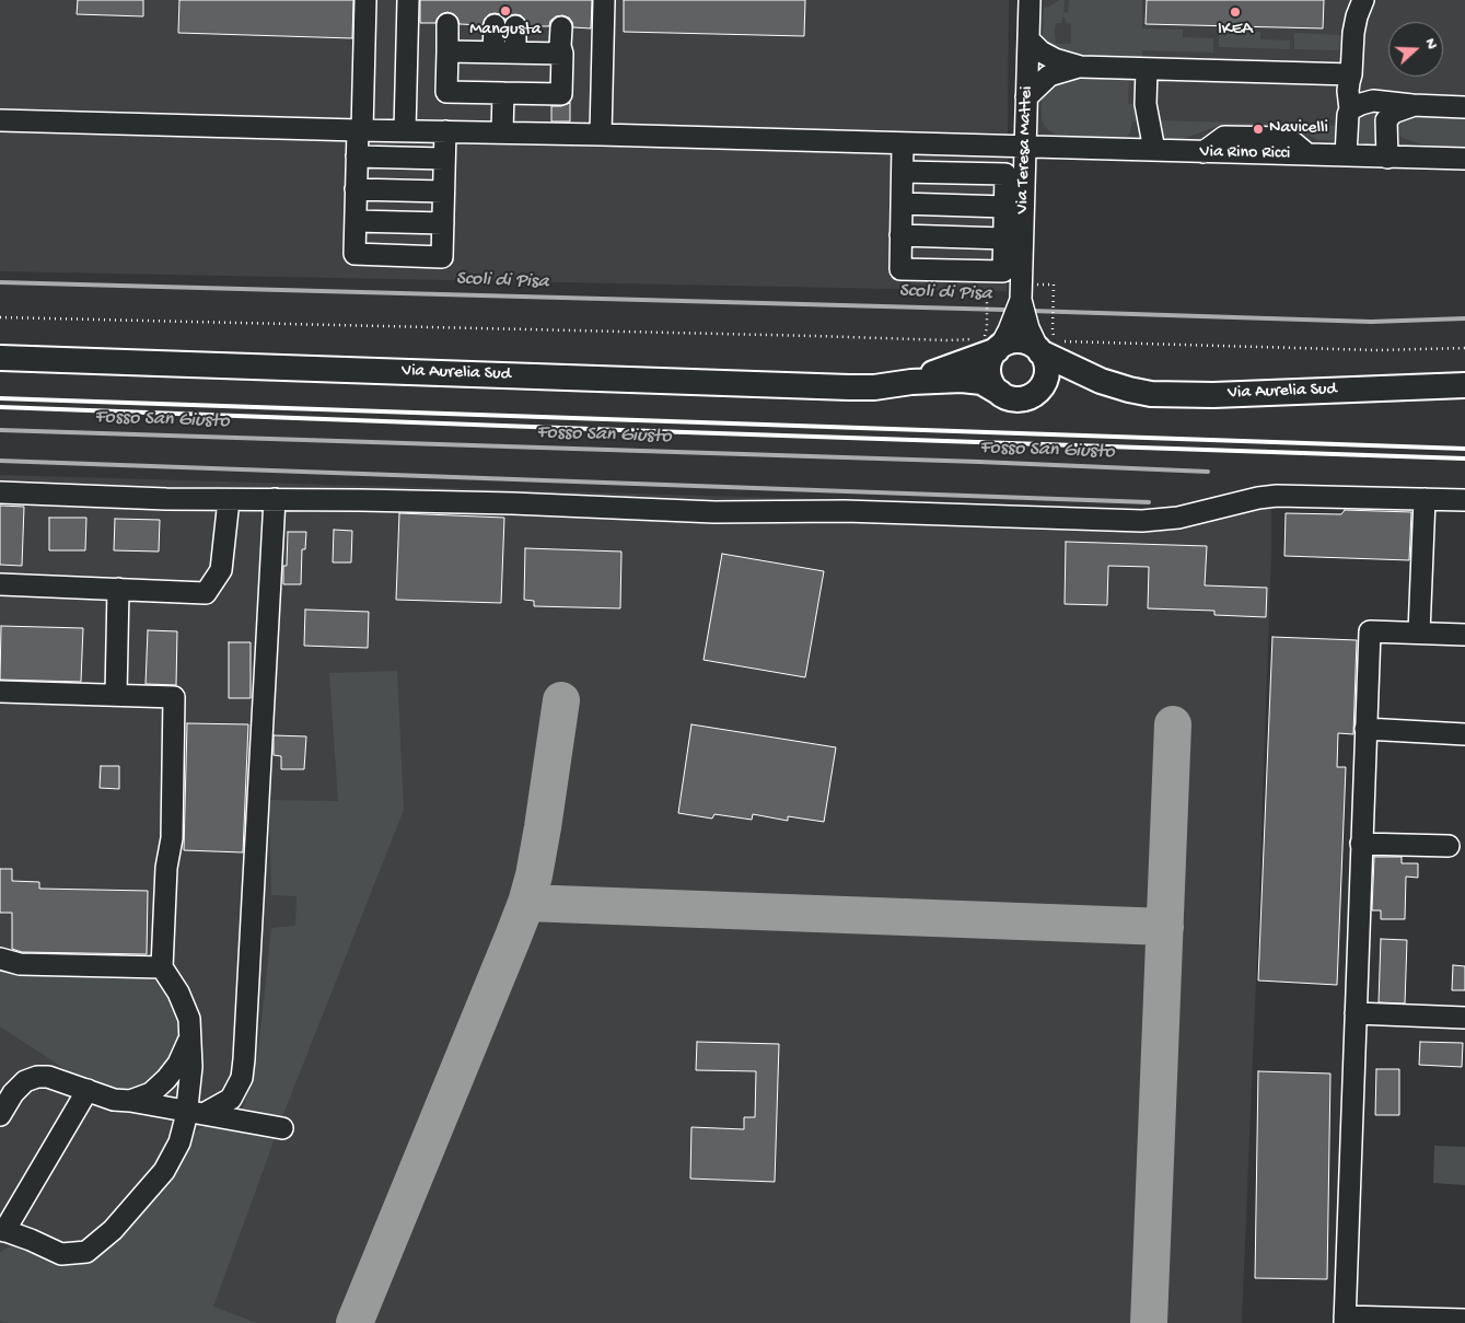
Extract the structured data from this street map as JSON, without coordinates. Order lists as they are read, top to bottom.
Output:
{
  "streets": {
    "main road": ["Via Aurelia Sud"],
    "street": ["Via Teresa Mattei", "Via Rino Ricci"]
  },
  "crossings": [
    ["Via Teresa Mattei", "Via Rino Ricci"]
  ],
  "water": ["Scoli di Pisa", "Fosso San Giusto"],
  "places": ["Mangusta", "IKEA", "Navicelli"],
  "north": "right"
}
